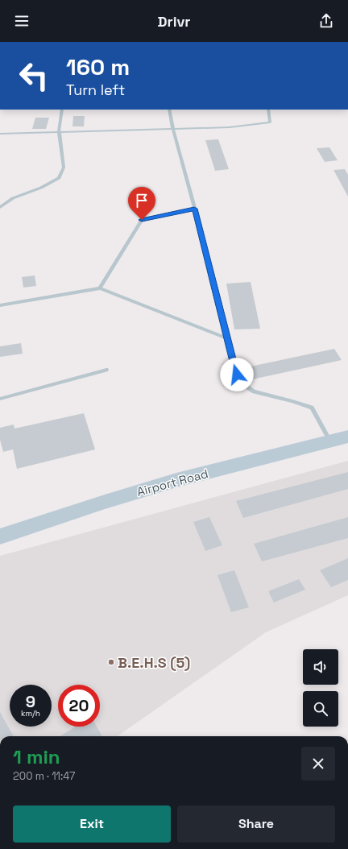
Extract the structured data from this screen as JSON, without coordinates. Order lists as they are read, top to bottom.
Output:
{
  "streets": {
    "main road": ["Airport Road"]
  },
  "places": ["B.E.H.S (5)"],
  "page": {
    "header": "Drivr",
    "turn": ["160 m", "Turn left"],
    "speed": "9 km/h",
    "limit": "20",
    "heading": ["1 min", "200 m · 11:47"],
    "buttons": ["Exit", "Share"]
  }
}
